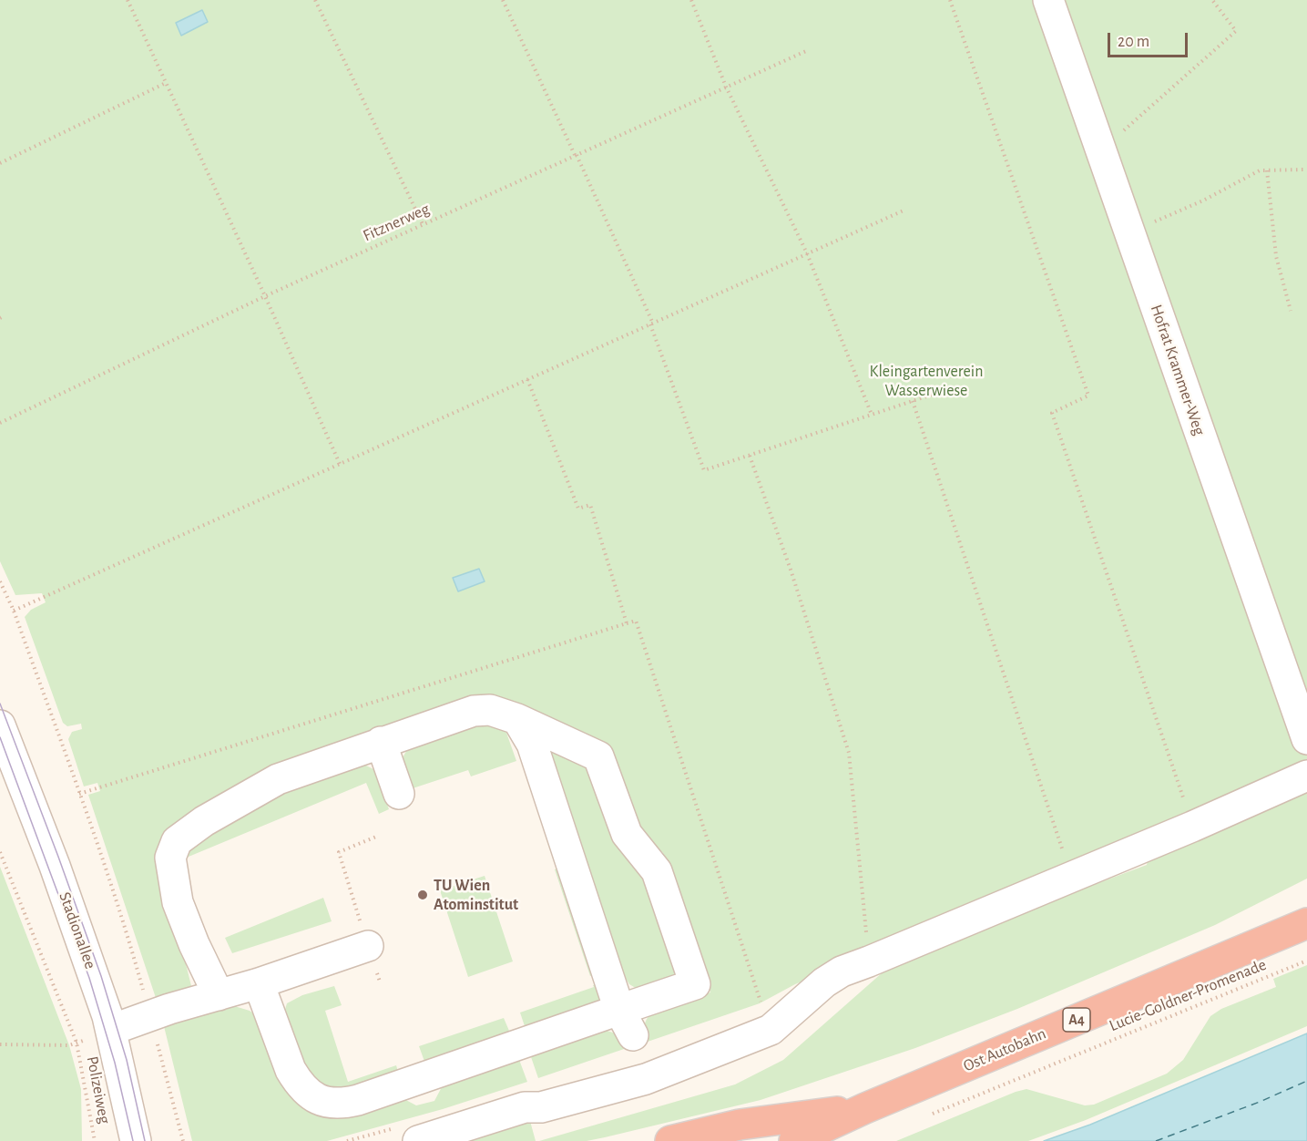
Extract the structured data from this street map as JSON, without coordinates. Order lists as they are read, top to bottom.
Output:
{
  "streets": {
    "highway": ["A4", "Ost Autobahn"],
    "street": ["Hofrat Krammer-Weg", "Stadionallee"],
    "path": ["Fitznerweg", "Lucie-Goldner-Promenade", "Polizeiweg"]
  },
  "parks": ["Kleingartenverein Wasserwiese"],
  "places": ["TU Wien Atominstitut"],
  "scale_bar": "20 m"
}
